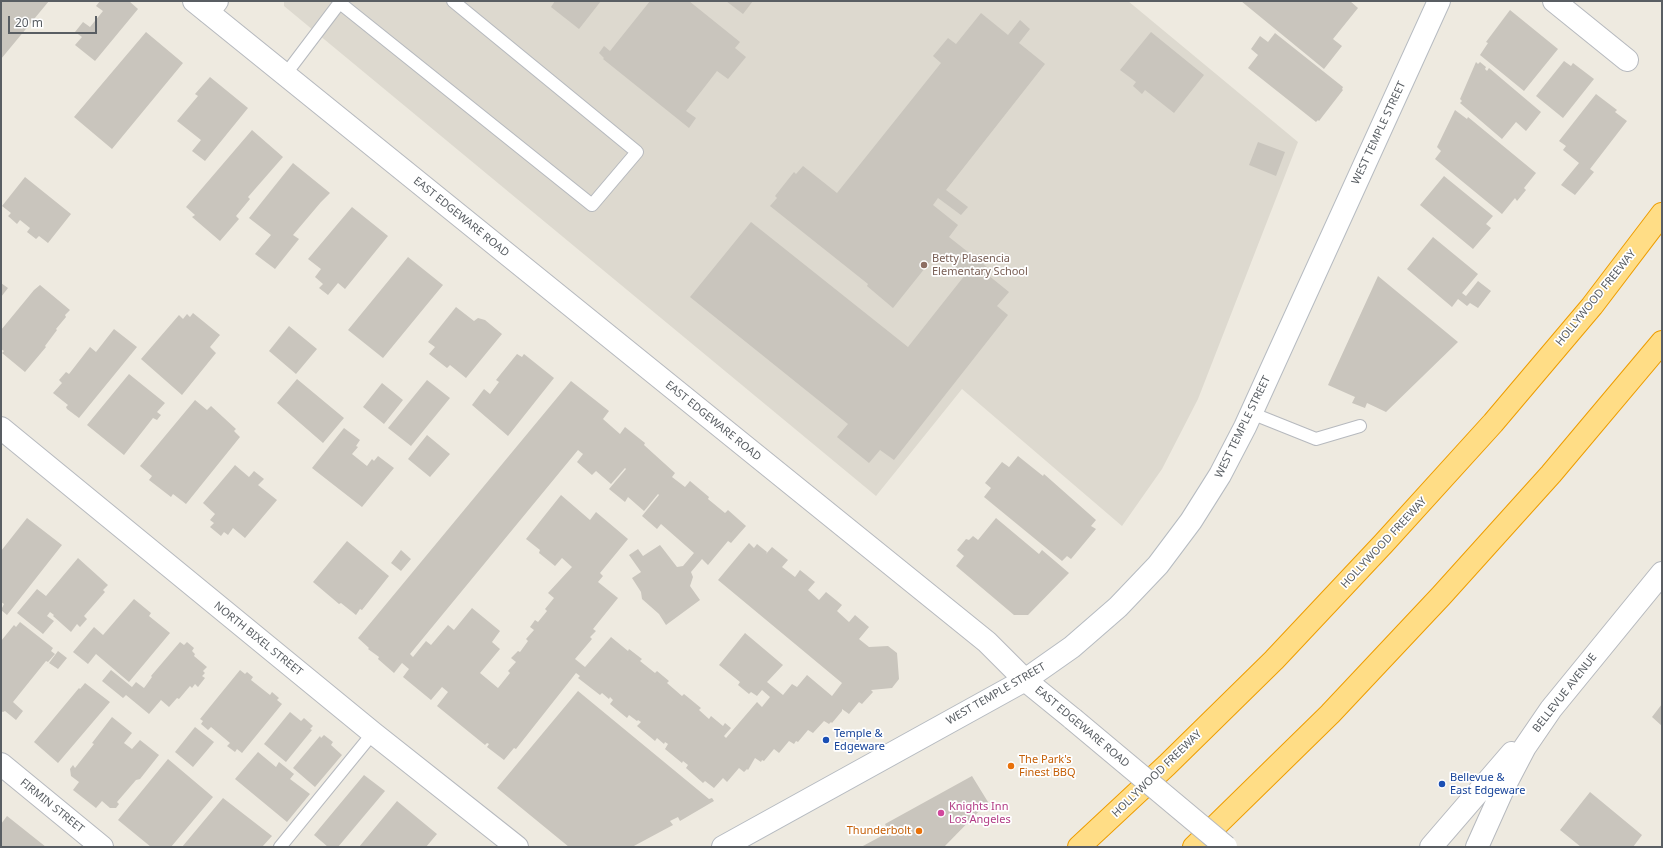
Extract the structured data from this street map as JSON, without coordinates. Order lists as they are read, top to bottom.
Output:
{
  "streets": {
    "highway": ["HOLLYWOOD FREEWAY"],
    "street": [
      "WEST TEMPLE STREET",
      "EAST EDGEWARE ROAD",
      "NORTH BIXEL STREET",
      "BELLEVUE AVENUE",
      "FIRMIN STREET"
    ]
  },
  "crossings": [
    ["WEST TEMPLE STREET", "EAST EDGEWARE ROAD"]
  ],
  "places": [
    "Betty Plasencia Elementary School",
    "Temple & Edgeware",
    "The Park's Finest BBQ",
    "Bellevue & East Edgeware",
    "Knights Inn Los Angeles",
    "Thunderbolt"
  ],
  "scale_bar": "20 m"
}
